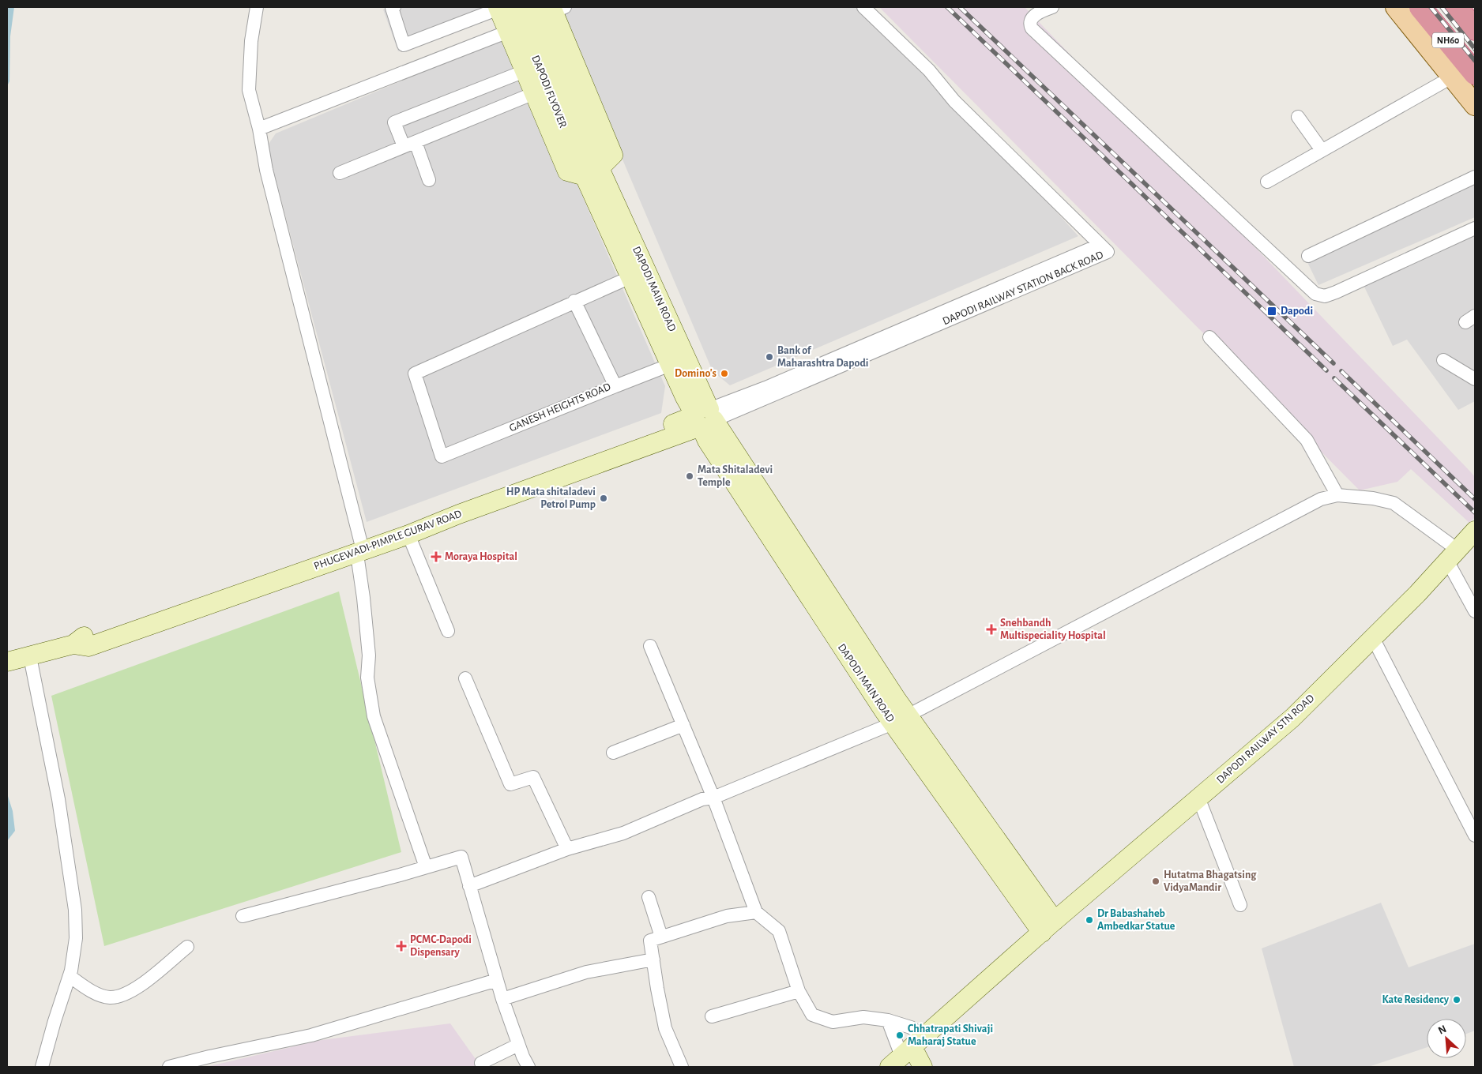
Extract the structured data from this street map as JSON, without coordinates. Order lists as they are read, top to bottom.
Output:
{
  "streets": {
    "highway": ["NH60"],
    "main road": [
      "DAPODI FLYOVER",
      "DAPODI MAIN ROAD",
      "PHUGEWADI-PIMPLE GURAV ROAD",
      "DAPODI RAILWAY STN ROAD"
    ],
    "street": ["DAPODI RAILWAY STATION BACK ROAD", "GANESH HEIGHTS ROAD"]
  },
  "crossings": [
    ["DAPODI FLYOVER", "DAPODI MAIN ROAD"],
    ["DAPODI RAILWAY STATION BACK ROAD", "DAPODI MAIN ROAD"],
    ["DAPODI RAILWAY STATION BACK ROAD", "PHUGEWADI-PIMPLE GURAV ROAD"],
    ["DAPODI MAIN ROAD", "PHUGEWADI-PIMPLE GURAV ROAD"],
    ["DAPODI MAIN ROAD", "DAPODI RAILWAY STN ROAD"]
  ],
  "places": {
    "transit": ["Dapodi"],
    "other": [
      "Bank of Maharashtra Dapodi",
      "Domino's",
      "Mata Shitaladevi Temple",
      "HP Mata shitaladevi Petrol Pump",
      "Hutatma Bhagatsing VidyaMandir",
      "Dr Babashaheb Ambedkar Statue",
      "Kate Residency",
      "Chhatrapati Shivaji Maharaj Statue"
    ],
    "health": ["Moraya Hospital", "Snehbandh Multispeciality Hospital", "PCMC-Dapodi Dispensary"]
  },
  "north": "top left"
}
